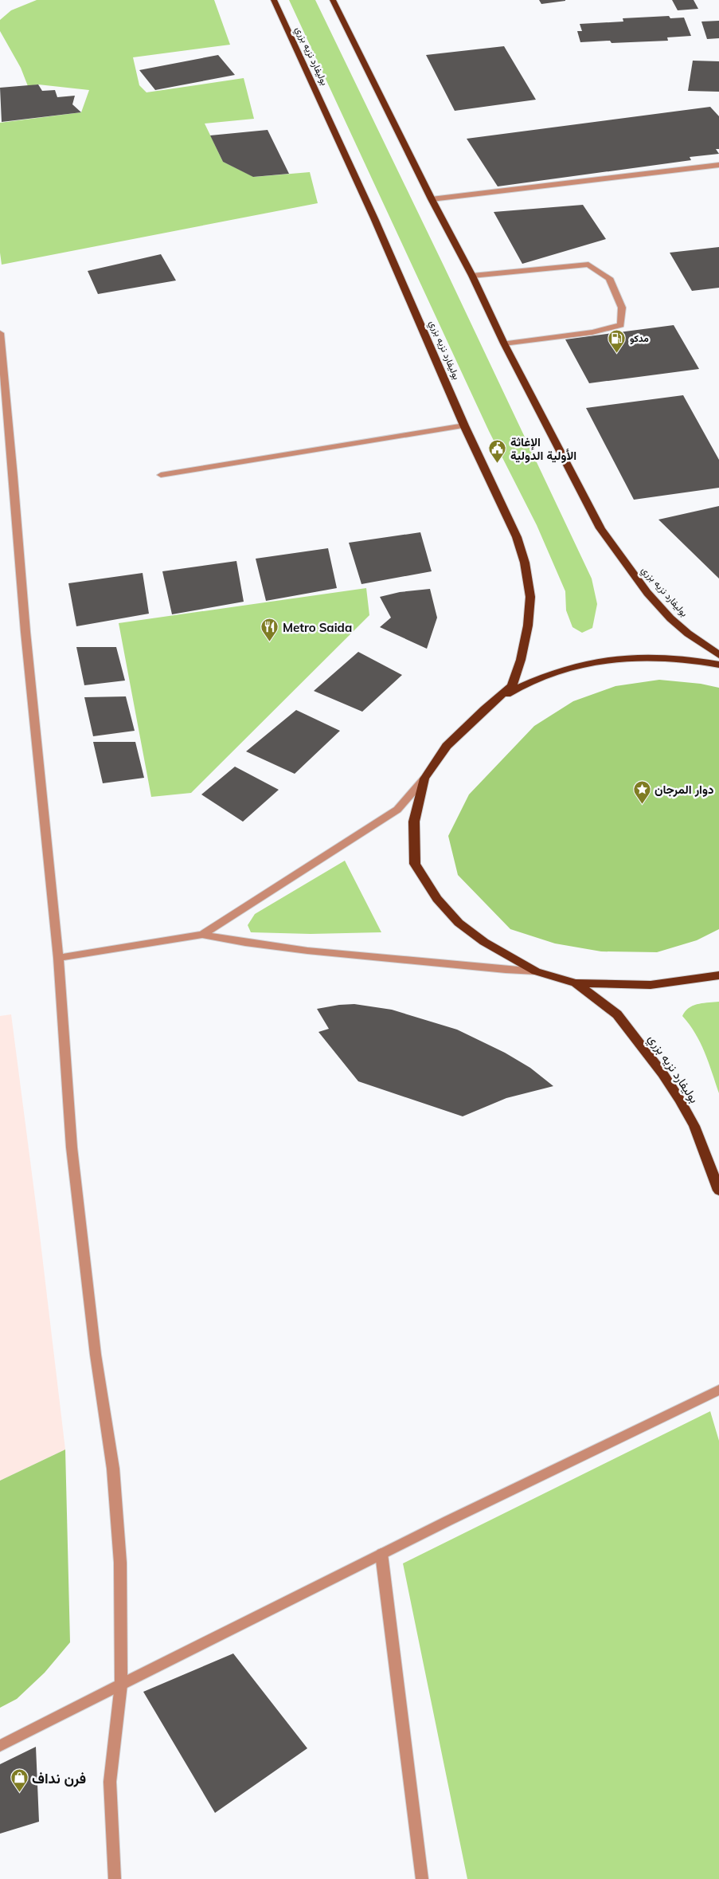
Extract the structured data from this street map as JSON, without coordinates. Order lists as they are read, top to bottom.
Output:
{
  "streets": {
    "highway": ["بوليفارد نزيه بزري"]
  },
  "places": {
    "fuel station": ["مدكو"],
    "public building": ["الإغاثة الأولية الدولية"],
    "restaurant": ["Metro Saida"],
    "place": ["دوار المرجان"],
    "shop": ["فرن نداف"]
  }
}
